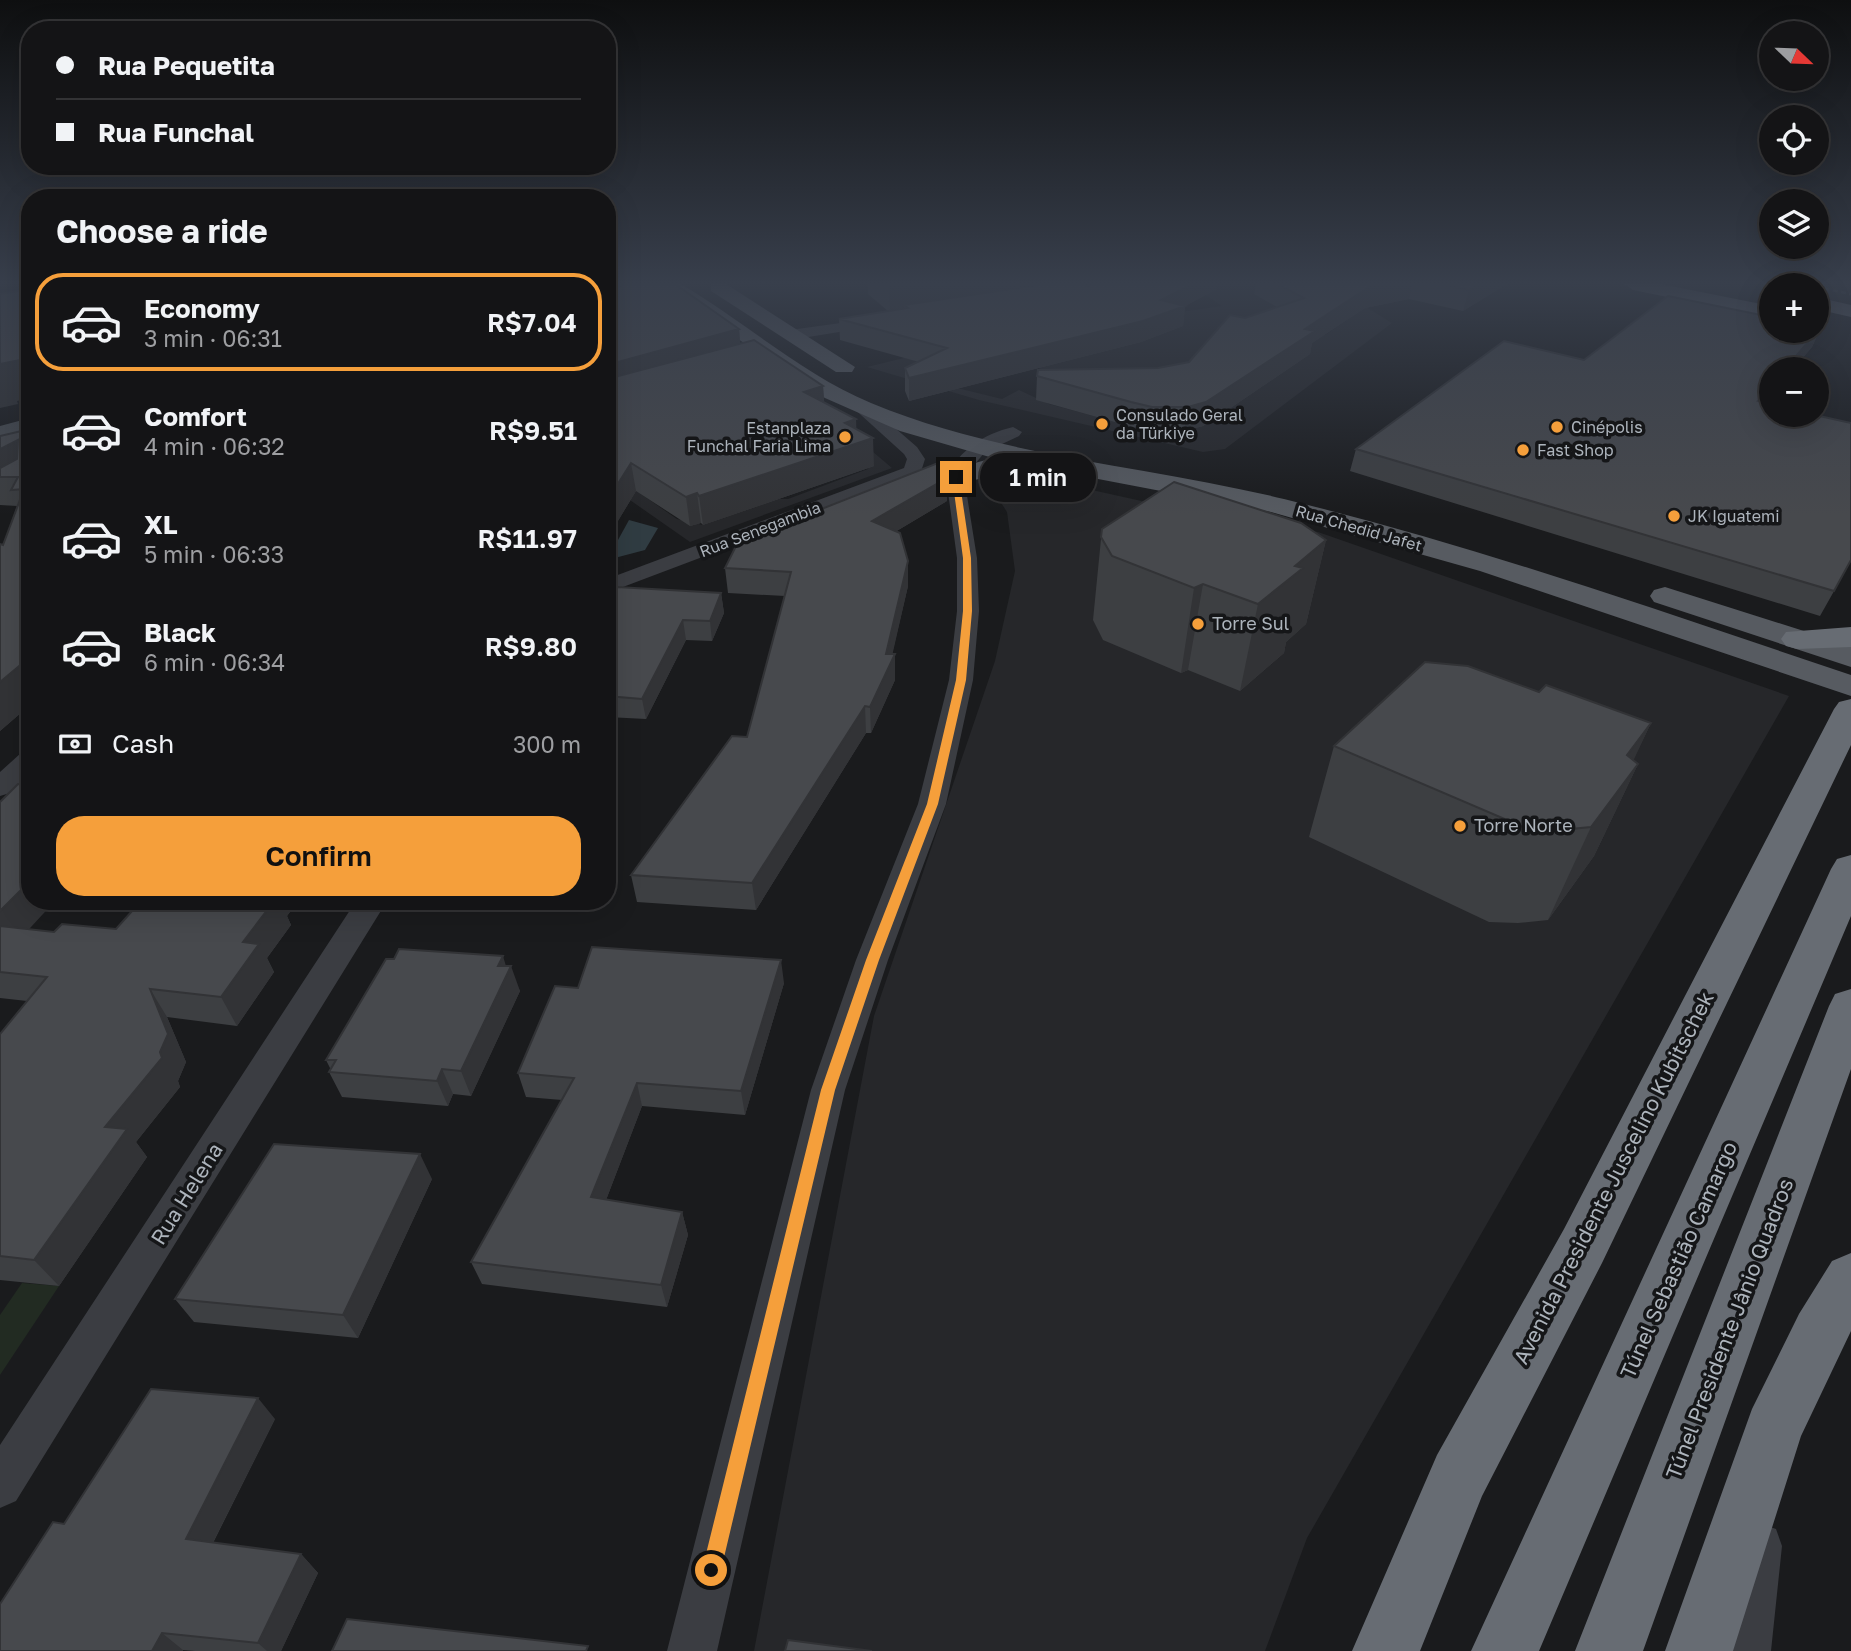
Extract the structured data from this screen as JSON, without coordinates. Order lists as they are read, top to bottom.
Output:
{
  "streets": {
    "highway": ["Avenida Presidente Juscelino Kubitschek", "Túnel Sebastião Camargo", "Túnel Presidente Jânio Quadros"],
    "main road": ["Rua Chedid Jafet"],
    "street": ["Rua Senegambia", "Rua Helena"]
  },
  "places": [
    "Consulado Geral da Türkiye",
    "Cinépolis",
    "Estanplaza Funchal Faria Lima",
    "Fast Shop",
    "JK Iguatemi",
    "Torre Sul",
    "Torre Norte"
  ],
  "north": "bottom right",
  "page": {
    "map_buttons": ["+", "−"],
    "banner": ["Rua Pequetita", "Rua Funchal"],
    "heading": "Choose a ride",
    "list": [
      {
        "name": "Economy",
        "note": "3 min · 06:31",
        "value": "R$7.04"
      },
      {
        "name": "Comfort",
        "note": "4 min · 06:32",
        "value": "R$9.51"
      },
      {
        "name": "XL",
        "note": "5 min · 06:33",
        "value": "R$11.97"
      },
      {
        "name": "Black",
        "note": "6 min · 06:34",
        "value": "R$9.80"
      }
    ],
    "bubble": "1 min",
    "pay": ["Cash", "300 m"],
    "buttons": "Confirm"
  }
}
